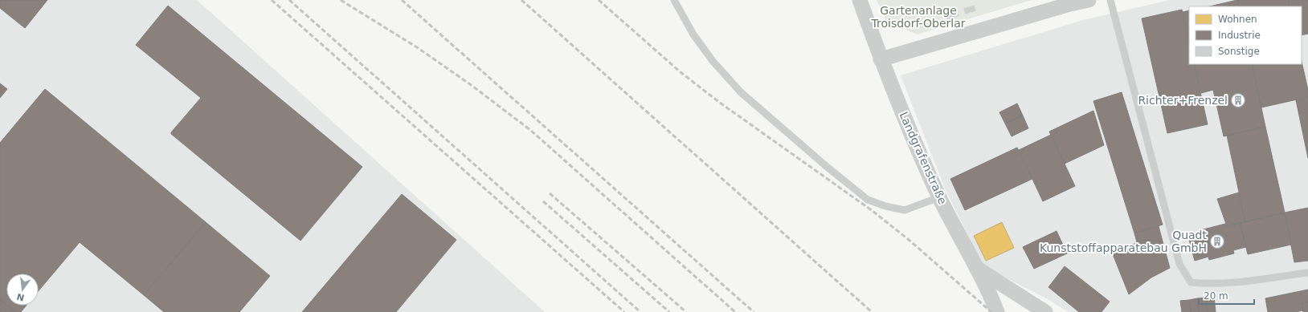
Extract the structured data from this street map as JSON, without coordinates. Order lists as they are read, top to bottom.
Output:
{
  "streets": {
    "street": ["Landgrafenstraße"]
  },
  "parks": ["Gartenanlage Troisdorf-Oberlar"],
  "places": {
    "building": ["Richter+Frenzel", "Quadt Kunststoffapparatebau GmbH"]
  },
  "legend": ["Wohnen", "Industrie", "Sonstige"],
  "scale_bar": "20 m",
  "north": "bottom"
}
